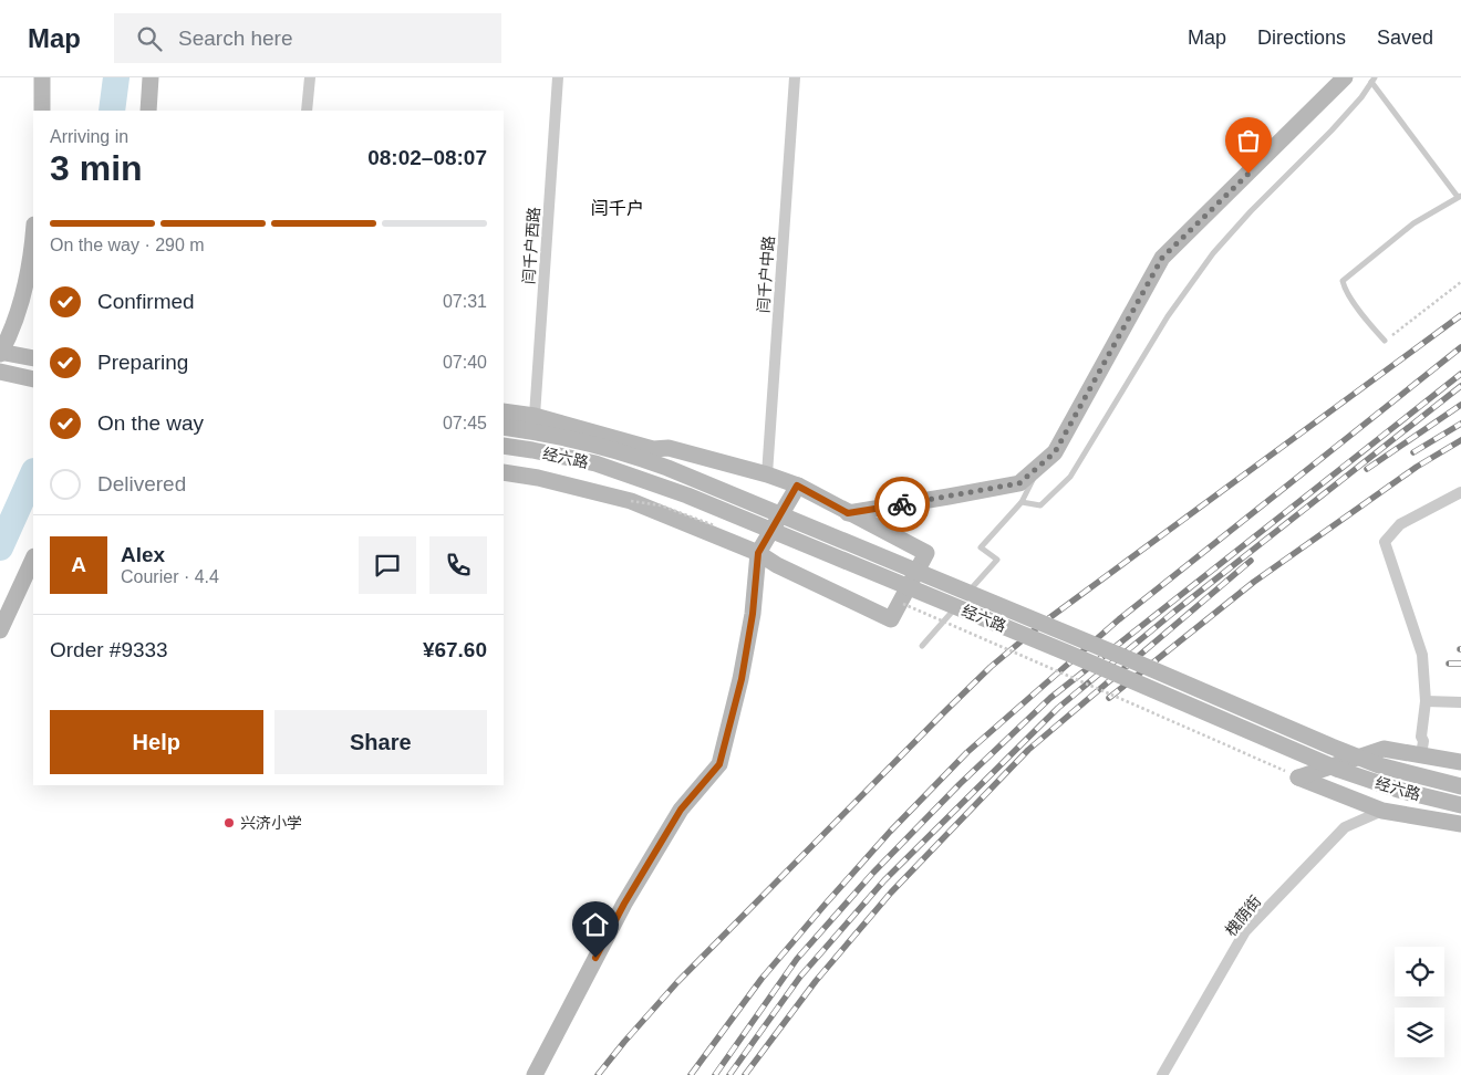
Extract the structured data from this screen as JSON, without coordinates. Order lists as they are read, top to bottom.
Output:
{
  "streets": {
    "main road": ["经六路"],
    "street": ["闫千户西路", "闫千户中路", "槐荫街"]
  },
  "districts": ["闫千户"],
  "places": ["兴济小学"],
  "page": {
    "header": "Map",
    "search": "Search here",
    "nav": ["Map", "Directions", "Saved"],
    "heading": ["3 min", "Arriving in", "08:02–08:07"],
    "panel": [
      "Alex",
      "Courier · 4.4",
      "Order #9333",
      "¥67.60"
    ],
    "bar": "On the way · 290 m",
    "list": [
      ["Confirmed", "07:31"],
      ["Preparing", "07:40"],
      ["On the way", "07:45"],
      "Delivered"
    ],
    "round": "A",
    "buttons": ["Help", "Share"]
  }
}
